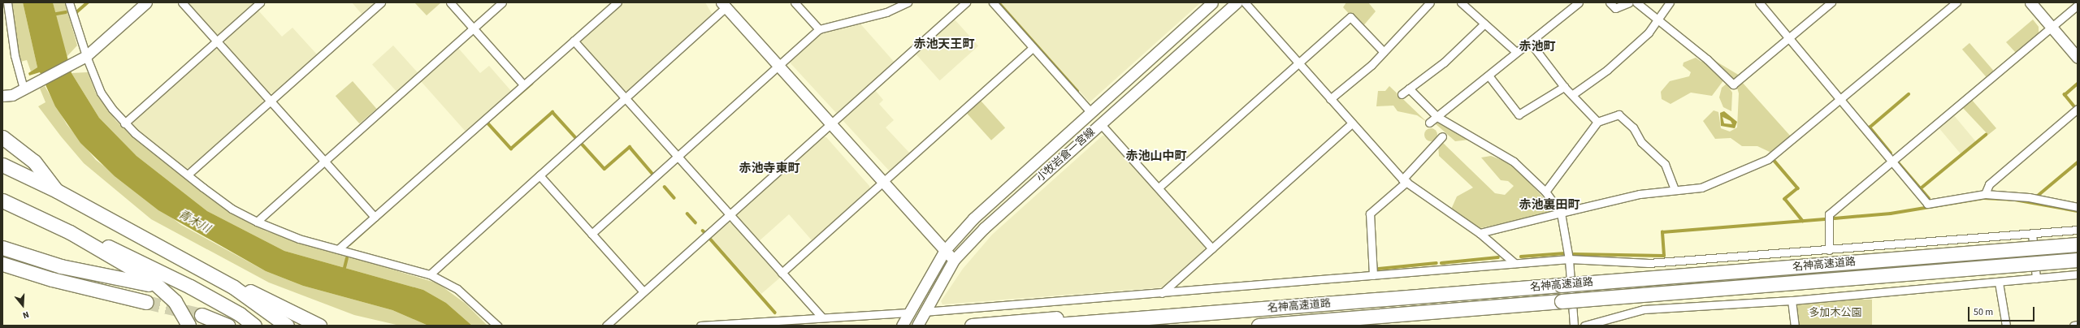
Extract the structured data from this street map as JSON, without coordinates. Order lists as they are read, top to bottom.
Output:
{
  "streets": {
    "highway": ["名神高速道路"],
    "main road": ["小牧岩倉一宮線"]
  },
  "districts": [
    "赤池天王町",
    "赤池町",
    "赤池山中町",
    "赤池寺東町",
    "赤池裏田町"
  ],
  "water": ["青木川"],
  "parks": ["多加木公園"],
  "scale_bar": "50 m",
  "north": "bottom"
}
